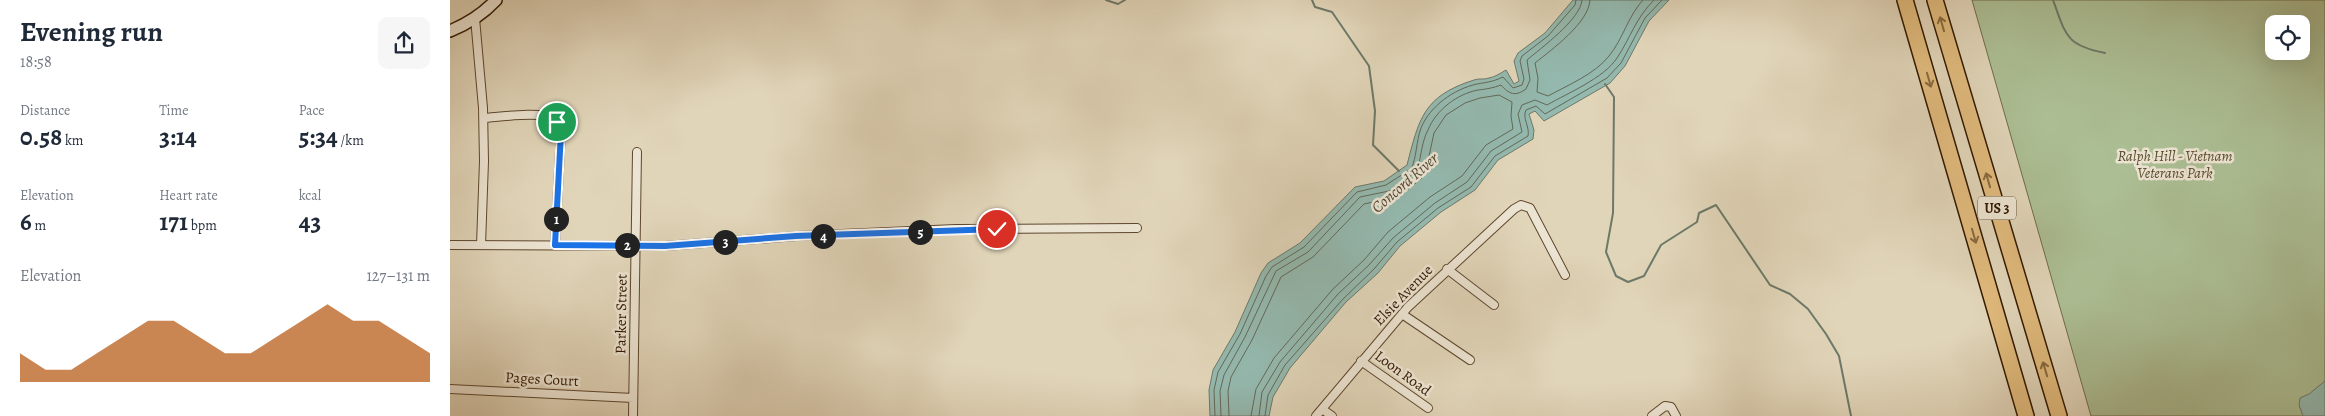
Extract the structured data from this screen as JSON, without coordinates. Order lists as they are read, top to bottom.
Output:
{
  "streets": {
    "highway": ["US 3"],
    "street": [
      "Elsie Avenue",
      "Parker Street",
      "Loon Road",
      "Pages Court"
    ]
  },
  "crossings": [
    ["Elsie Avenue", "Loon Road"],
    ["Parker Street", "Pages Court"]
  ],
  "water": ["Concord River"],
  "parks": ["Ralph Hill - Vietnam Veterans Park"],
  "page": {
    "heading": ["Evening run", "18:58"],
    "stats": [
      ["Distance", "0.58 km"],
      ["Time", "3:14"],
      ["Pace", "5:34 /km"],
      ["Elevation", "6 m"],
      ["Heart rate", "171 bpm"],
      ["kcal", "43"]
    ],
    "pins": [
      "1",
      "5",
      "4",
      "3",
      "2"
    ],
    "chart": ["Elevation", "127–131 m"]
  }
}
